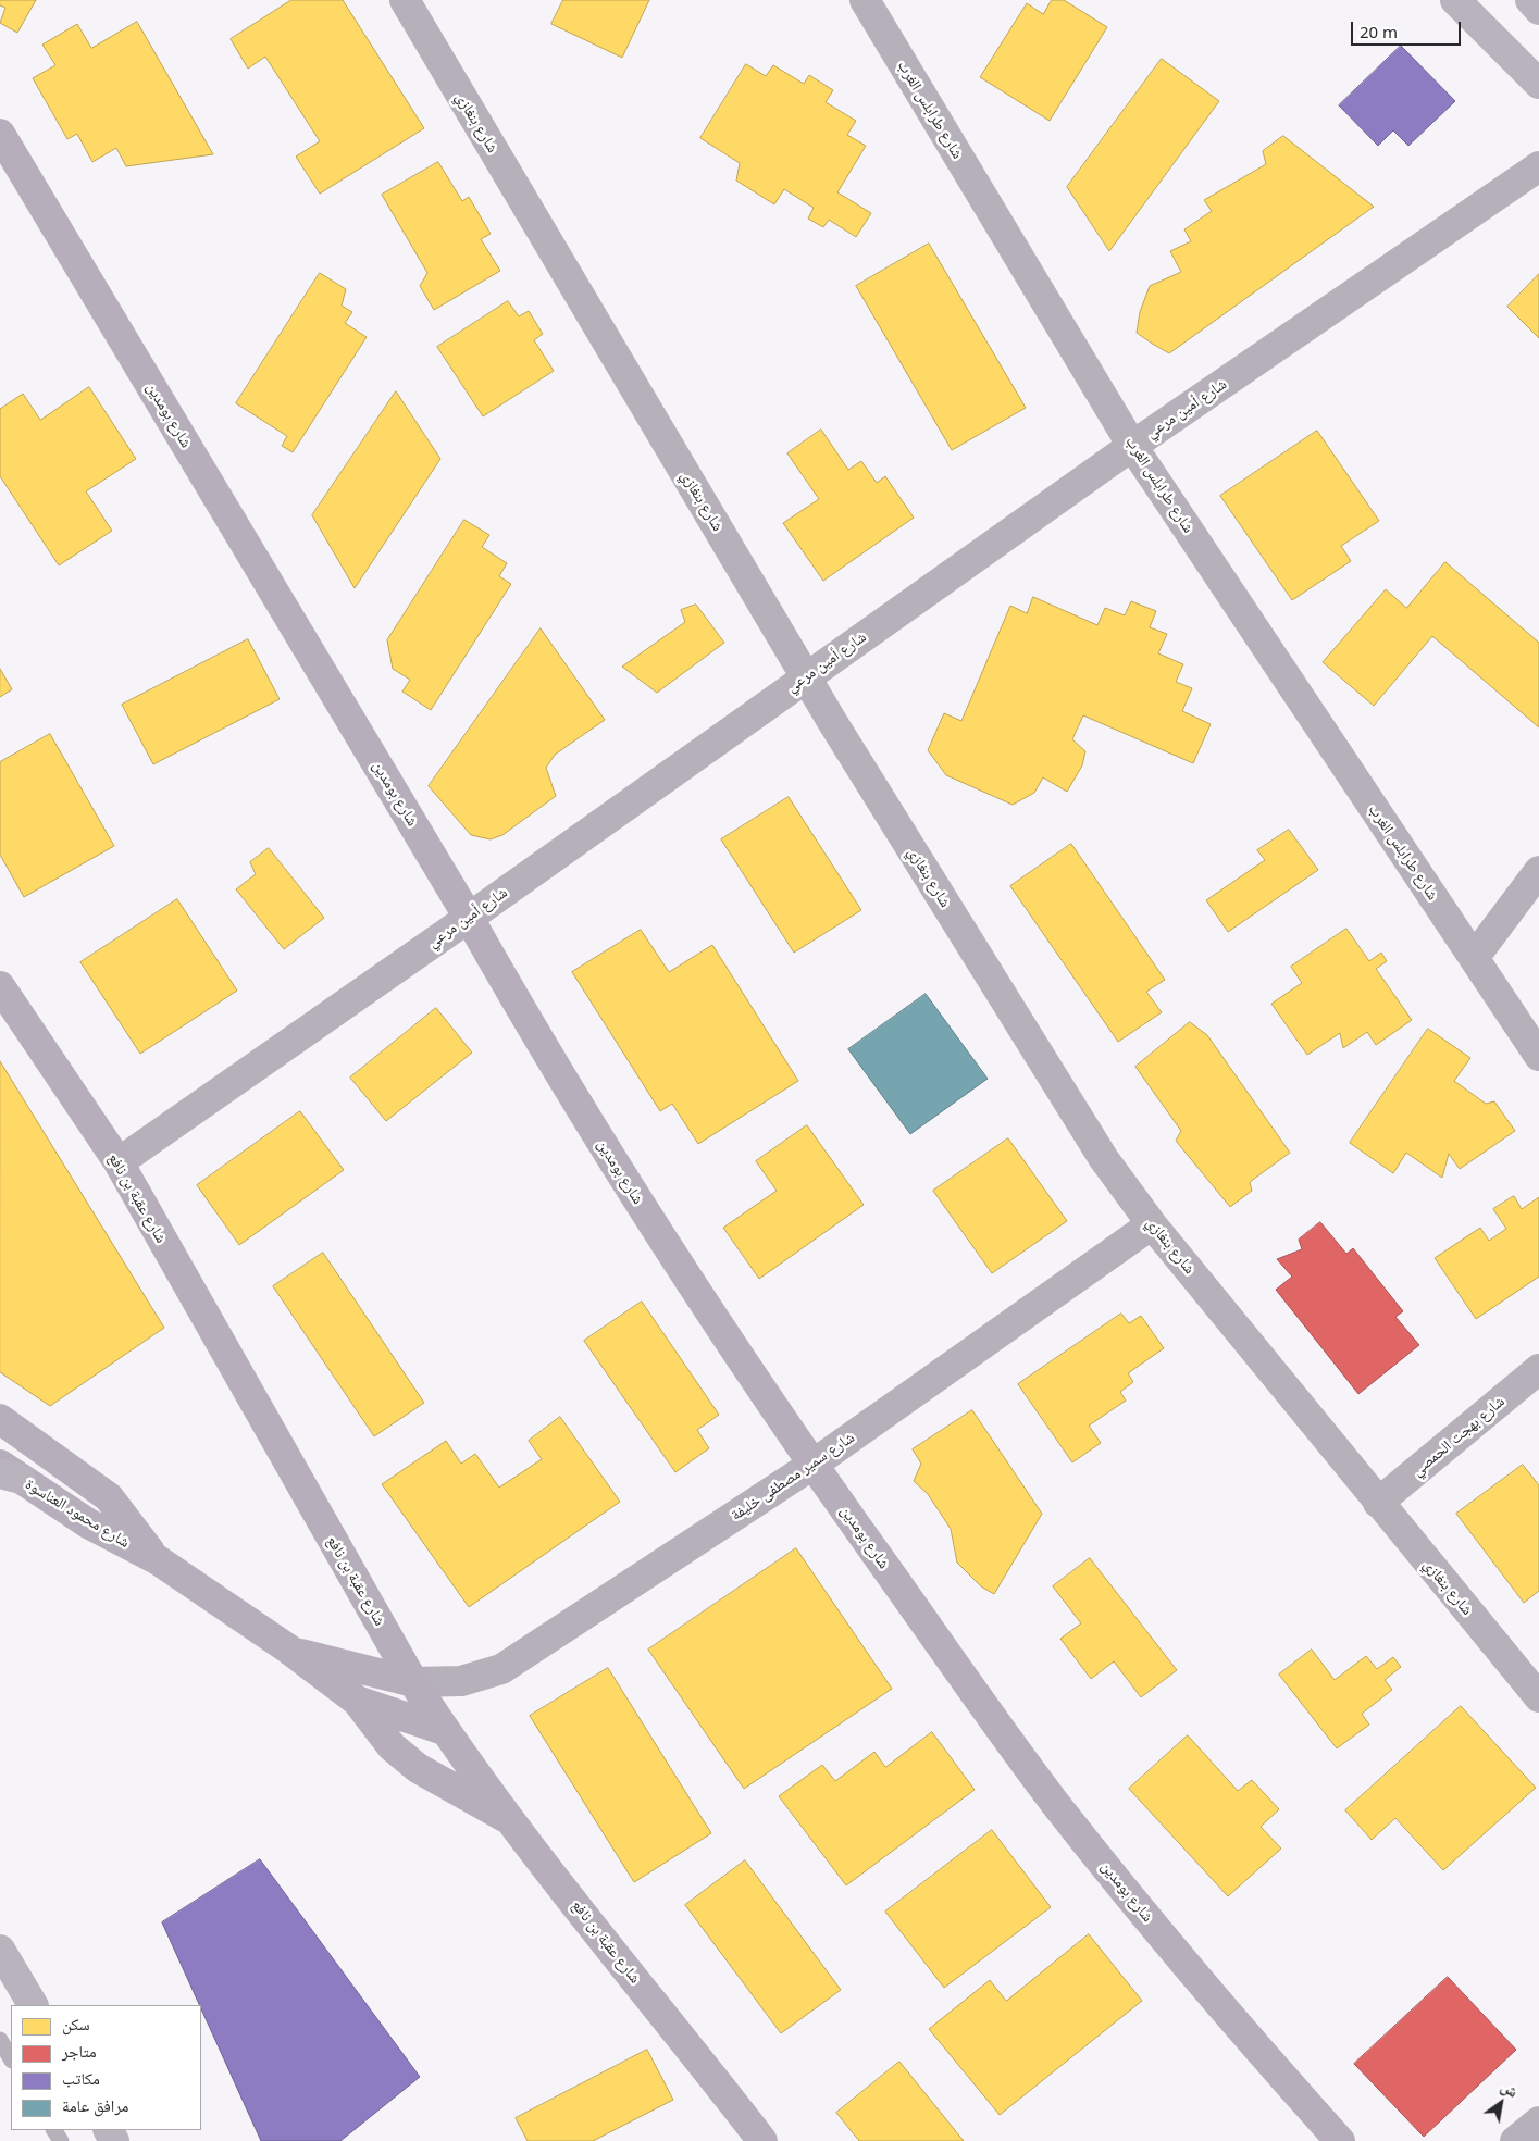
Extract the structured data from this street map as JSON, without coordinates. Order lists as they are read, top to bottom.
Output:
{
  "streets": {
    "street": [
      "شارع طرابلس الغرب",
      "شارع بنغازي",
      "شارع أمين مرعي",
      "شارع بومدين",
      "شارع عقبة بن نافع",
      "شارع بهجت الحمصي",
      "شارع سمير مصطفى خليفة",
      "شارع محمود العناسوة"
    ]
  },
  "crossings": [
    ["شارع طرابلس الغرب", "شارع أمين مرعي"],
    ["شارع بنغازي", "شارع أمين مرعي"],
    ["شارع بنغازي", "شارع بهجت الحمصي"],
    ["شارع بنغازي", "شارع سمير مصطفى خليفة"],
    ["شارع أمين مرعي", "شارع بومدين"],
    ["شارع أمين مرعي", "شارع عقبة بن نافع"],
    ["شارع بومدين", "شارع سمير مصطفى خليفة"],
    ["شارع عقبة بن نافع", "شارع سمير مصطفى خليفة"],
    ["شارع عقبة بن نافع", "شارع محمود العناسوة"],
    ["شارع سمير مصطفى خليفة", "شارع محمود العناسوة"]
  ],
  "legend": [
    "سكن",
    "متاجر",
    "مكاتب",
    "مرافق عامة"
  ],
  "scale_bar": "20 m",
  "north": "top right"
}
